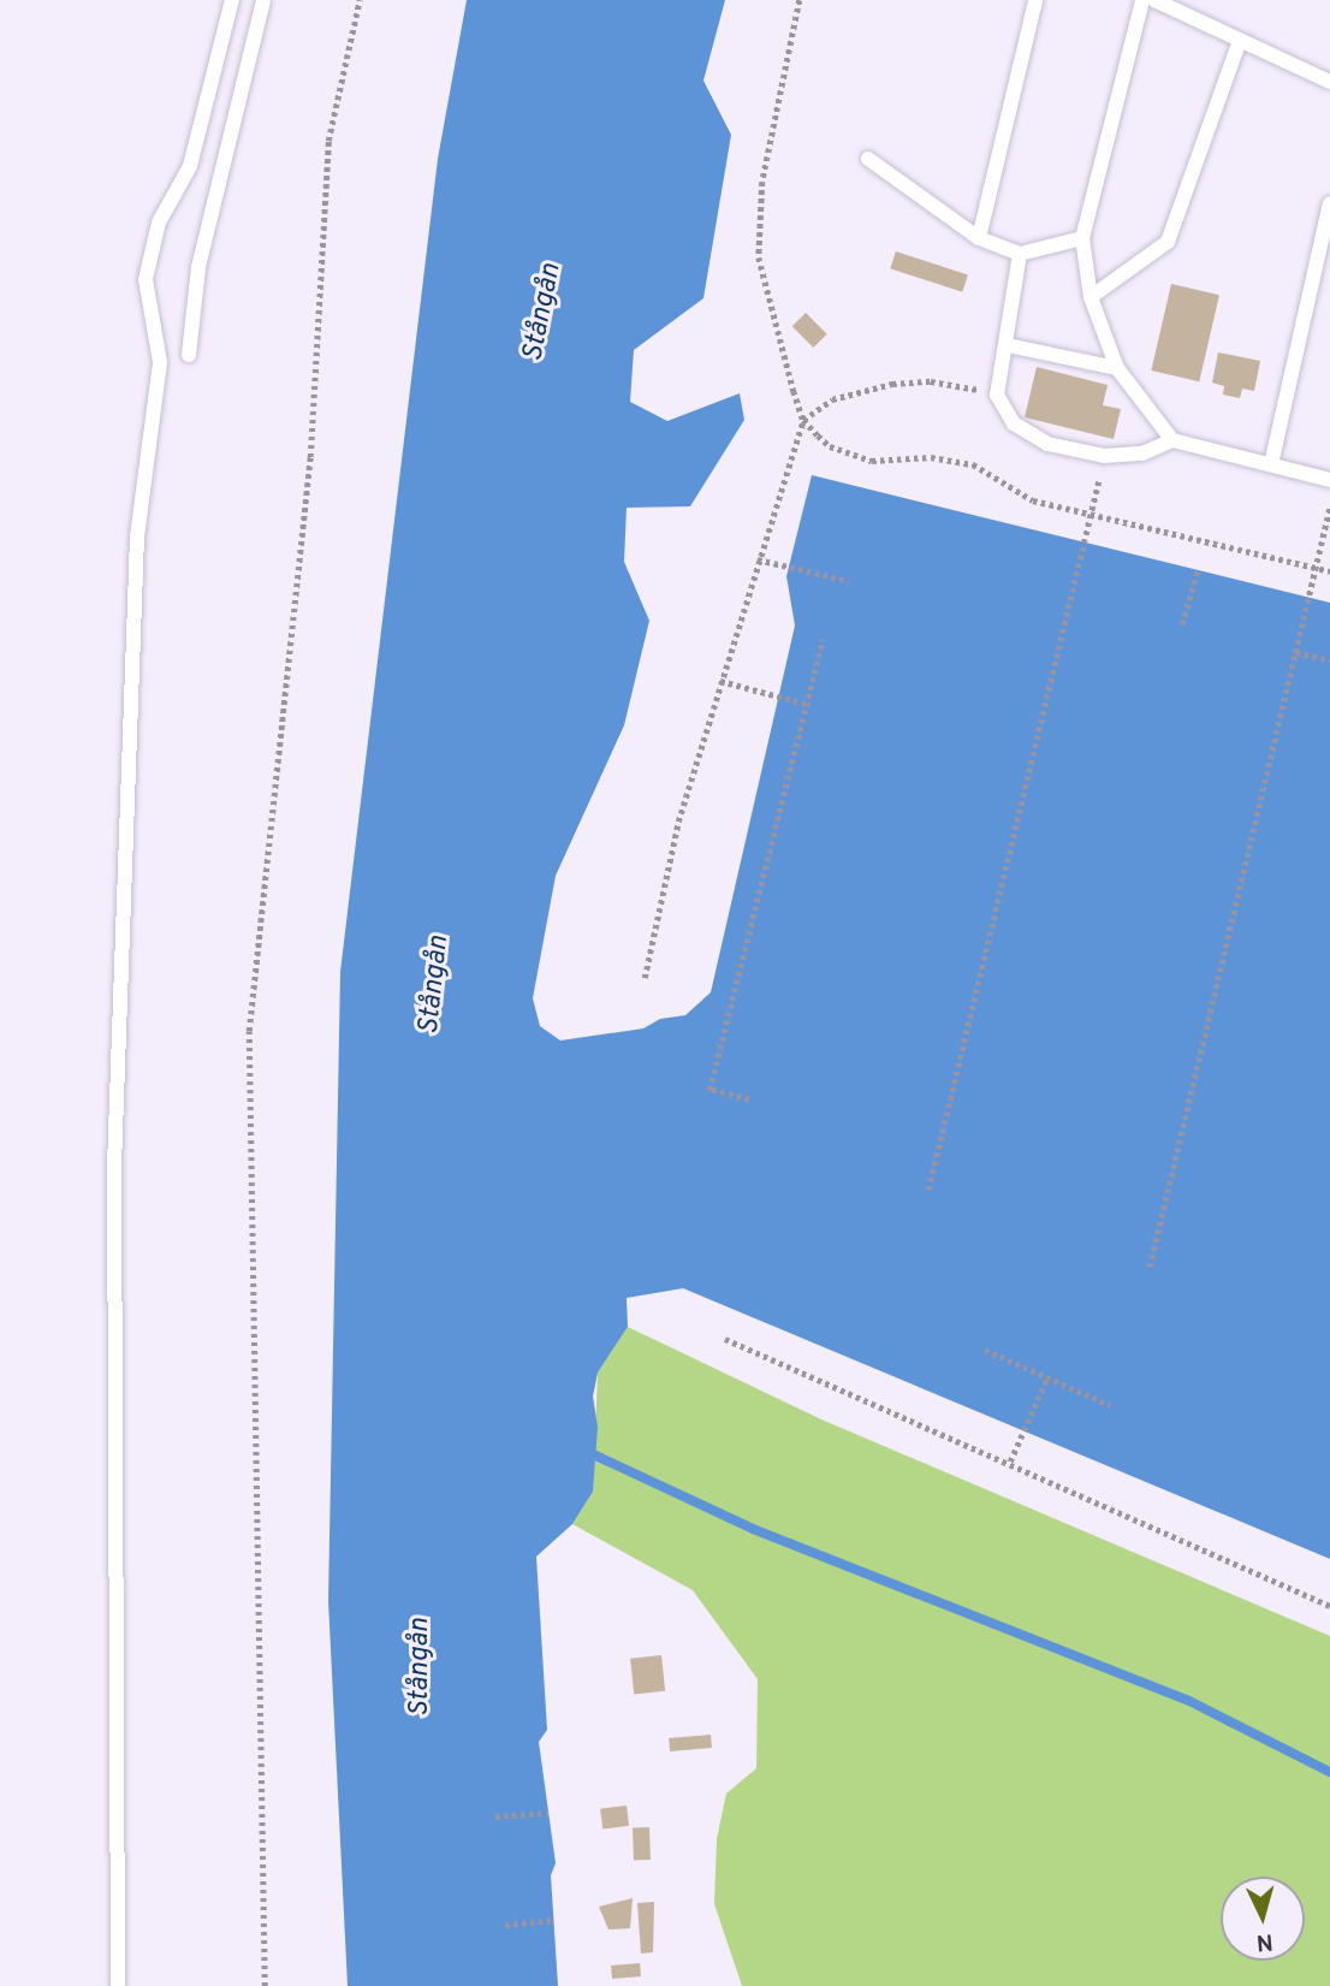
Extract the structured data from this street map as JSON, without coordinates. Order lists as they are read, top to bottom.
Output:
{
  "water": ["Stångån"],
  "north": "bottom"
}
